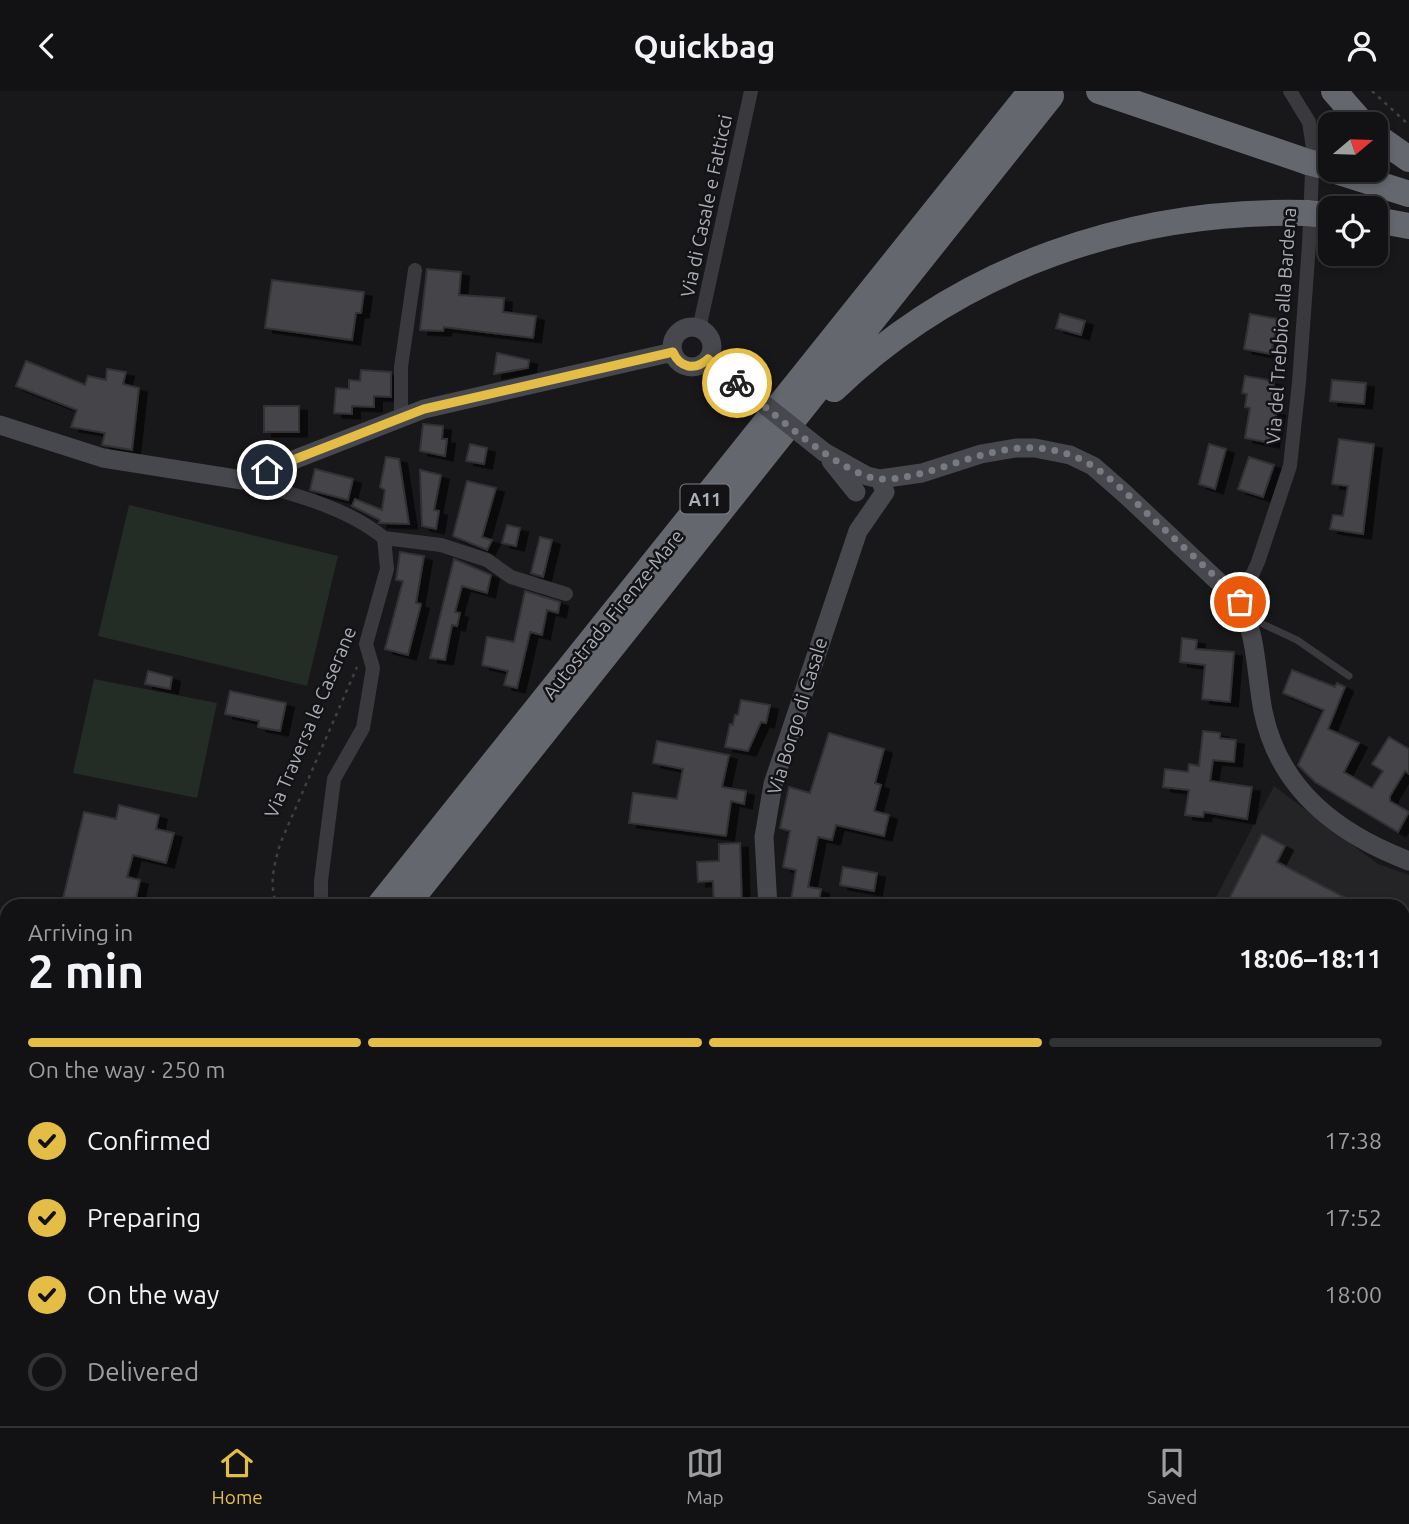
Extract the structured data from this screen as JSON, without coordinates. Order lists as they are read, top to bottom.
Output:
{
  "streets": {
    "highway": ["A11", "Autostrada Firenze-Mare"],
    "street": [
      "Via di Casale e Fatticci",
      "Via del Trebbio alla Bardena",
      "Via Borgo di Casale",
      "Via Traversa le Caserane"
    ]
  },
  "north": "right",
  "page": {
    "header": "Quickbag",
    "heading": ["2 min", "Arriving in", "18:06–18:11"],
    "bar": "On the way · 250 m",
    "list": [
      ["Confirmed", "17:38"],
      ["Preparing", "17:52"],
      ["On the way", "18:00"],
      "Delivered"
    ],
    "tabs": ["Home", "Map", "Saved"]
  }
}
